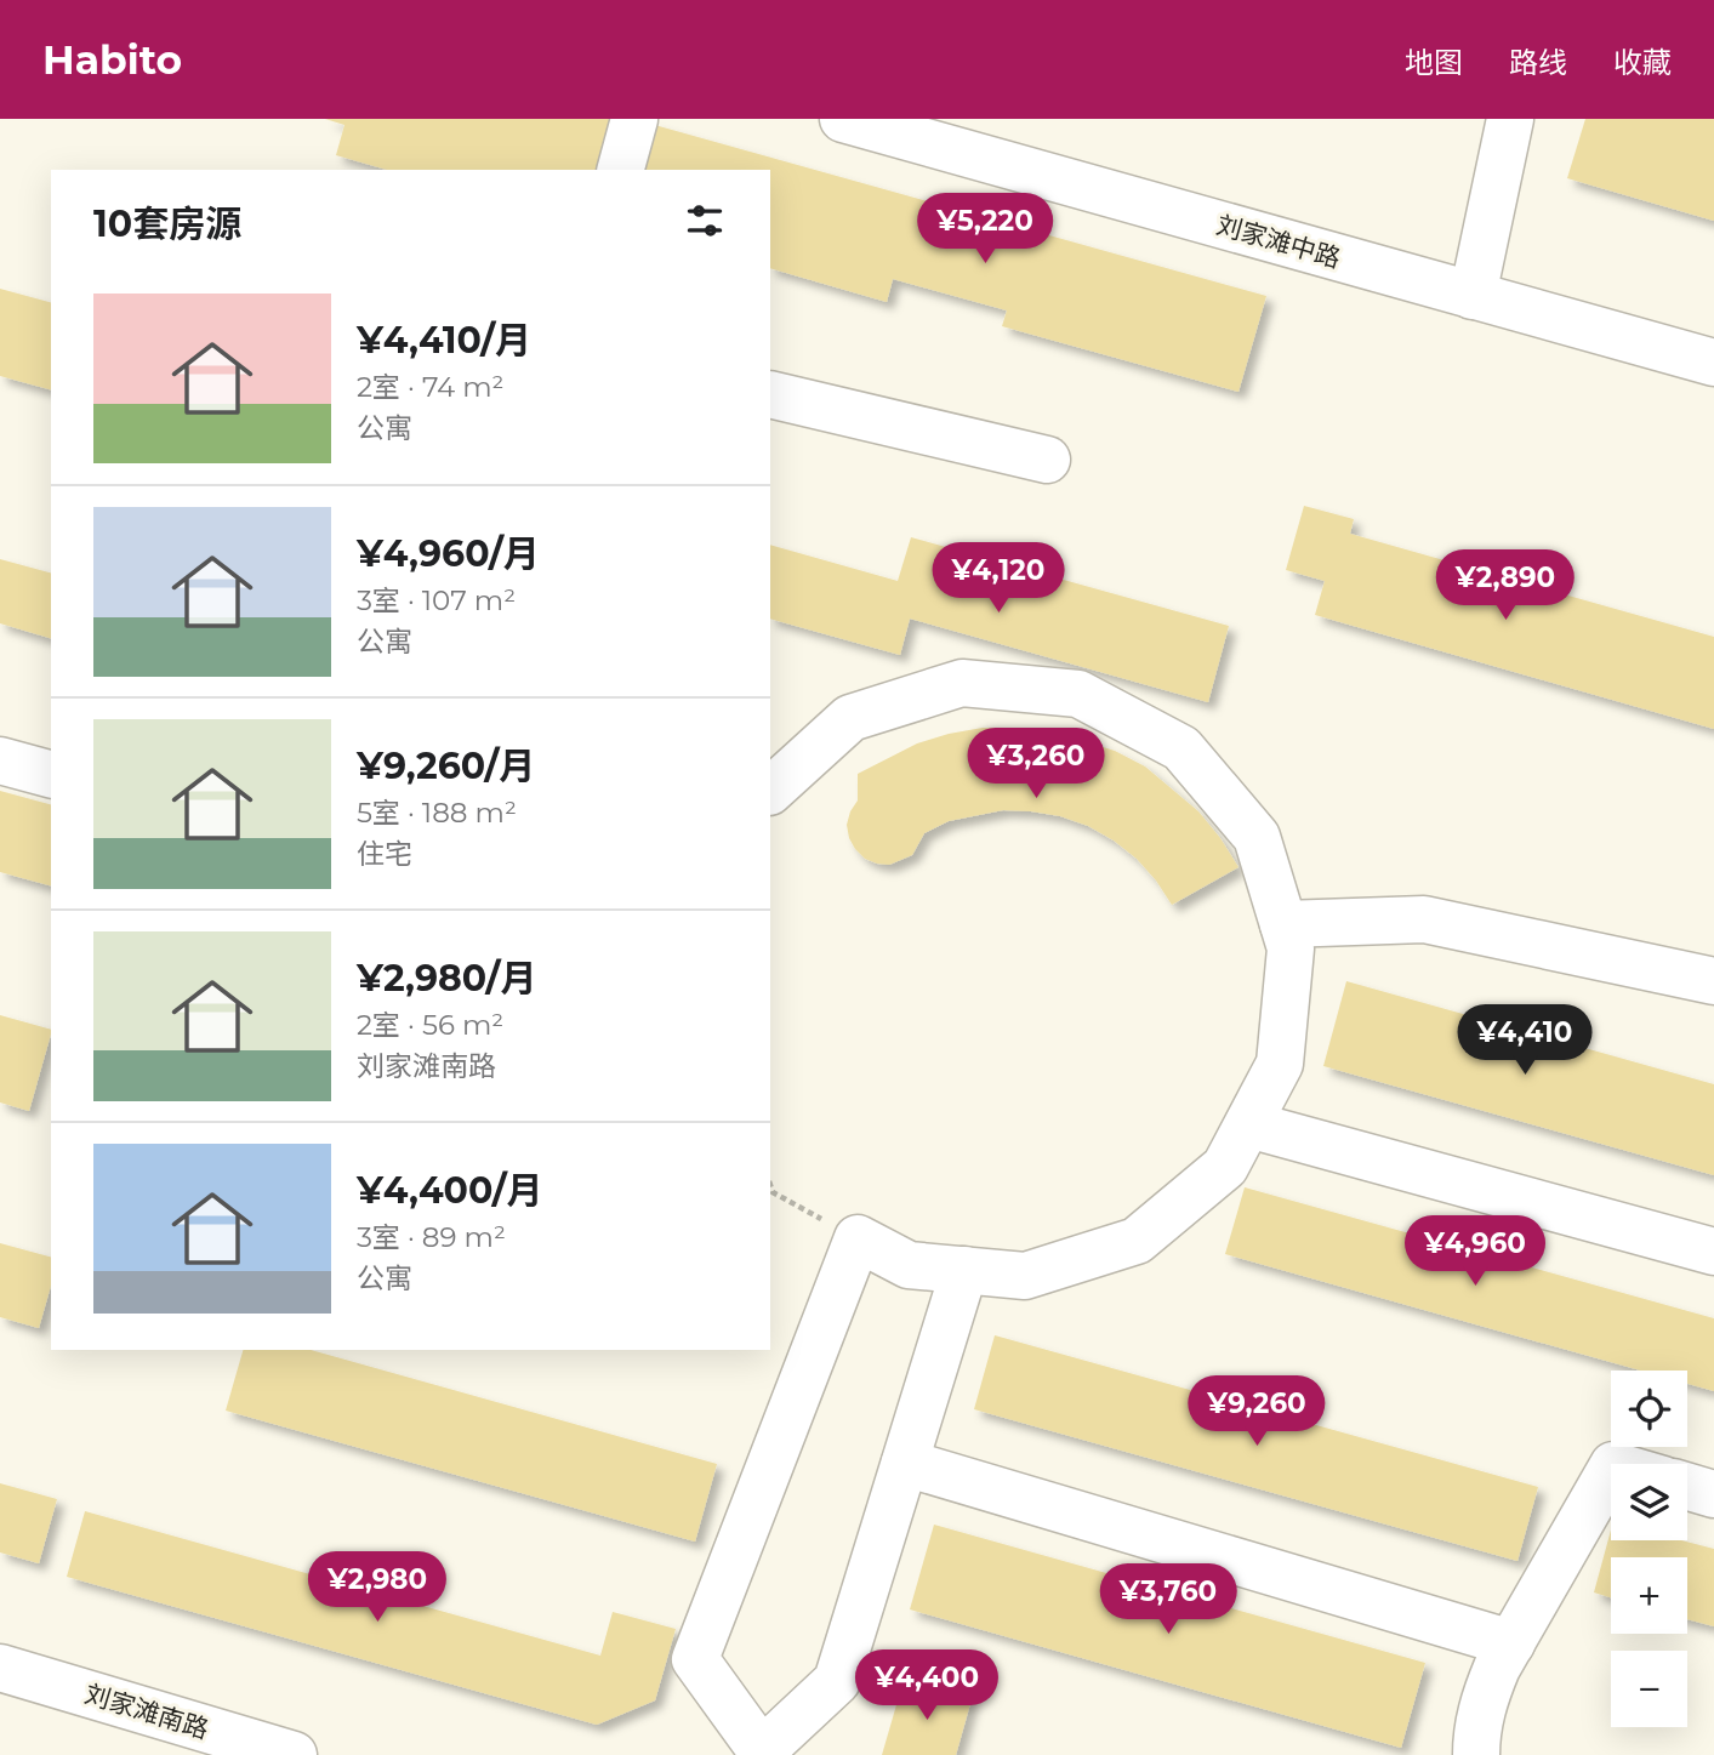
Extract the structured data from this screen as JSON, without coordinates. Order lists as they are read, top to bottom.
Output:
{
  "streets": {
    "street": ["刘家滩中路", "刘家滩南路"]
  },
  "page": {
    "header": "Habito",
    "nav": ["地图", "路线", "收藏"],
    "heading": "10套房源",
    "price": [
      "¥5,220",
      "¥4,120",
      "¥2,890",
      "¥3,260",
      "¥4,410",
      "¥4,960",
      "¥9,260",
      "¥2,980",
      "¥3,760",
      "¥4,400"
    ],
    "list": [
      {
        "name": "¥4,410/月",
        "note": "2室 · 74 m² · 公寓"
      },
      {
        "name": "¥4,960/月",
        "note": "3室 · 107 m² · 公寓"
      },
      {
        "name": "¥9,260/月",
        "note": "5室 · 188 m² · 住宅"
      },
      {
        "name": "¥2,980/月",
        "note": "2室 · 56 m² · 刘家滩南路"
      },
      {
        "name": "¥4,400/月",
        "note": "3室 · 89 m² · 公寓"
      }
    ],
    "map_buttons": ["+", "−"]
  }
}
